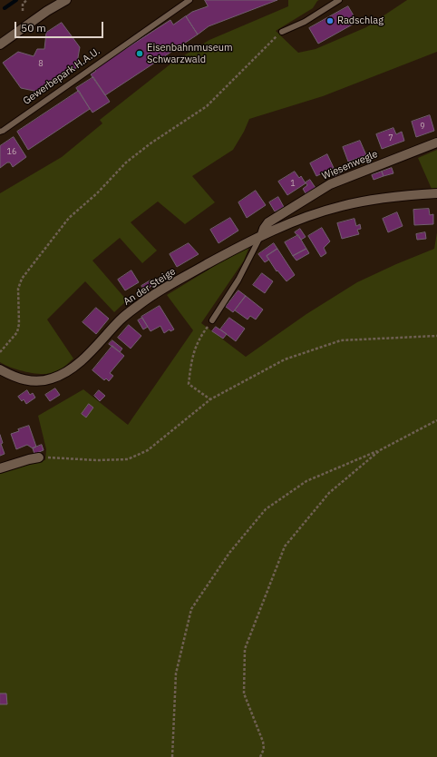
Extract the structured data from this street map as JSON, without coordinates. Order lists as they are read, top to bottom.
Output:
{
  "streets": {
    "street": ["Wiesenwegle", "An der Steige"],
    "lane": ["Gewerbepark H.A.U."]
  },
  "crossings": [
    ["Wiesenwegle", "An der Steige"]
  ],
  "places": ["Radschlag", "Eisenbahnmuseum Schwarzwald"],
  "house_numbers": [
    "8",
    "9",
    "7",
    "16",
    "1"
  ],
  "scale_bar": "50 m"
}
